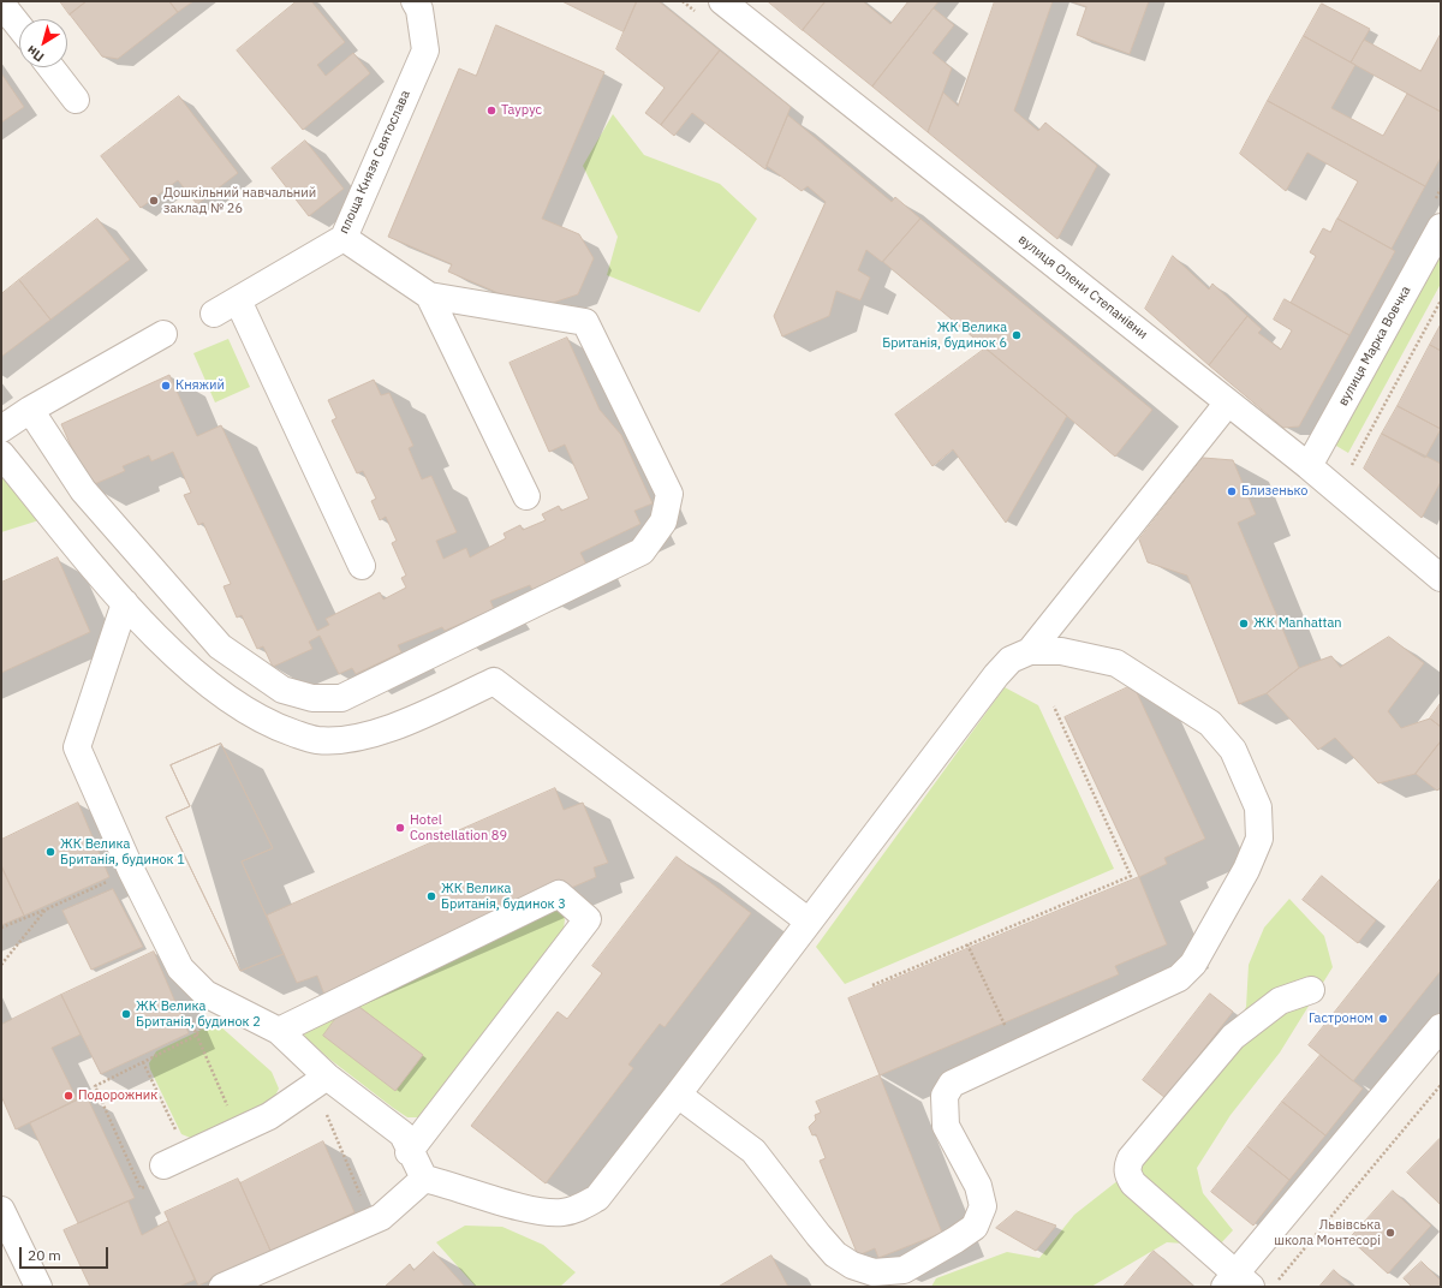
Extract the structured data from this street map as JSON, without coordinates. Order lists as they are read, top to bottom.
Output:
{
  "streets": {
    "street": ["площа Князя Святослава", "вулиця Олени Степанівни", "вулиця Марка Вовчка"]
  },
  "crossings": [
    ["вулиця Олени Степанівни", "вулиця Марка Вовчка"]
  ],
  "places": [
    "Таурус",
    "Дошкільний навчальний заклад № 26",
    "ЖК Велика Британія, будинок 6",
    "Княжий",
    "Близенько",
    "ЖК Manhattan",
    "Hotel Constellation 89",
    "ЖК Велика Британія, будинок 1",
    "ЖК Велика Британія, будинок 3",
    "ЖК Велика Британія, будинок 2",
    "Гастроном",
    "Подорожник",
    "Львівська школа Монтесорі"
  ],
  "scale_bar": "20 m",
  "north": "bottom left"
}
